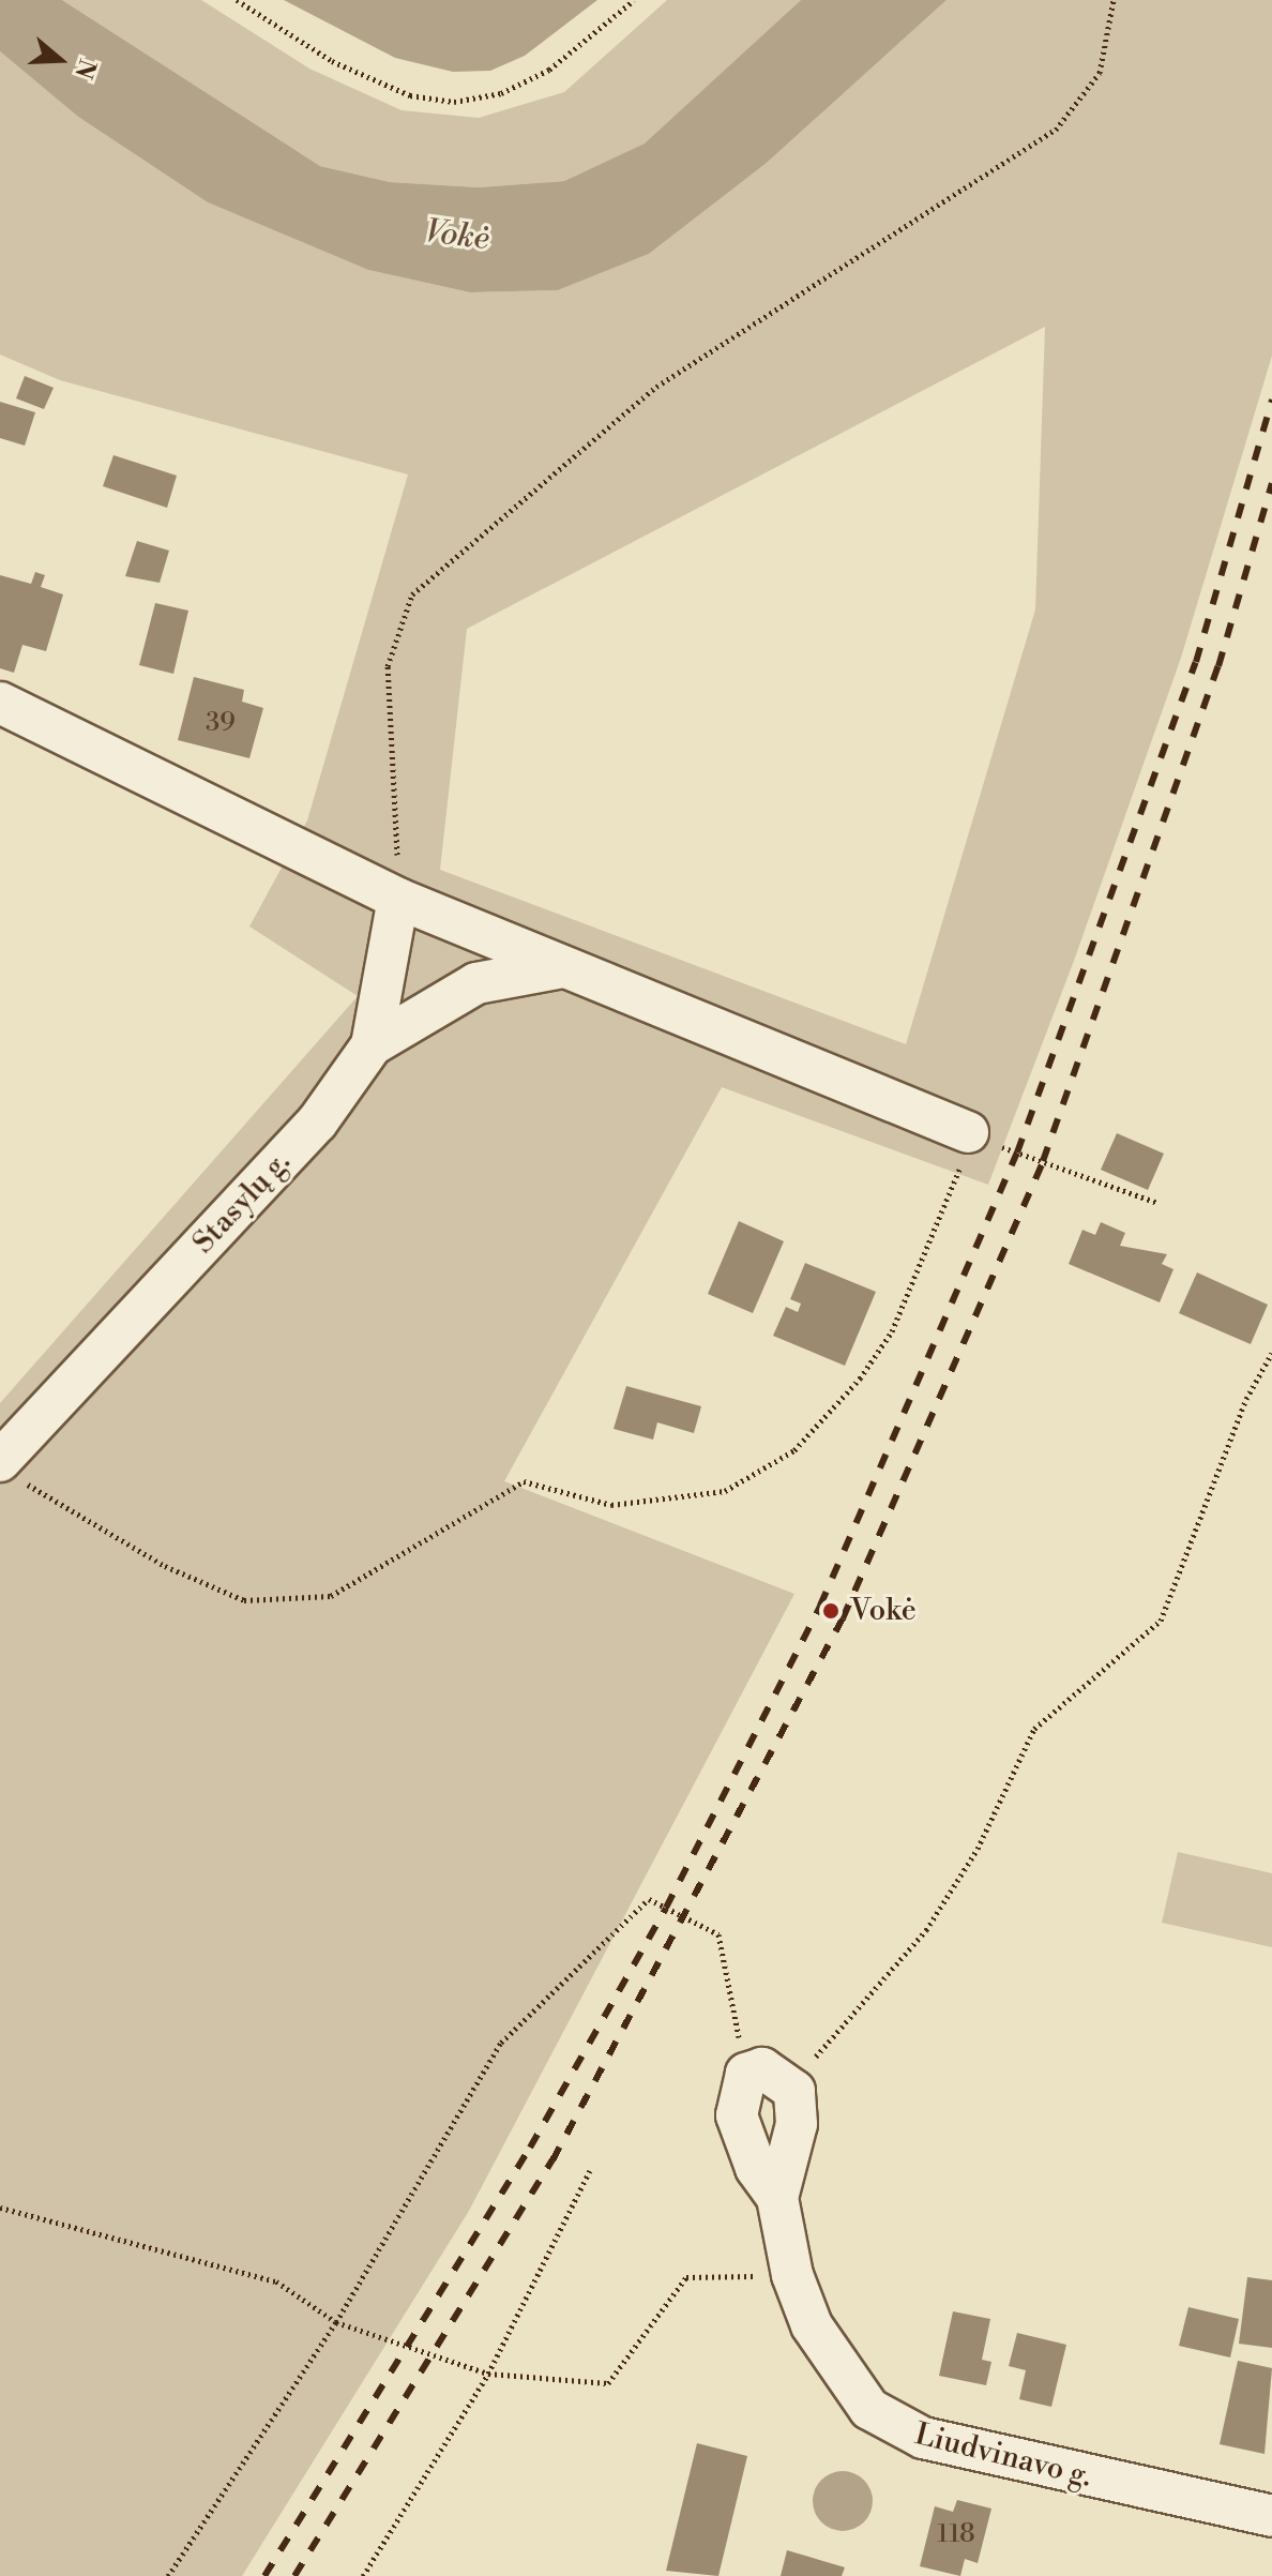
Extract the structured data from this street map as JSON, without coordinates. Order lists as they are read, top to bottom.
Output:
{
  "streets": {
    "street": ["Stasylų g.", "Liudvinavo g."]
  },
  "water": ["Vokė"],
  "places": ["Vokė"],
  "house_numbers": ["39", "118"],
  "north": "right"
}
